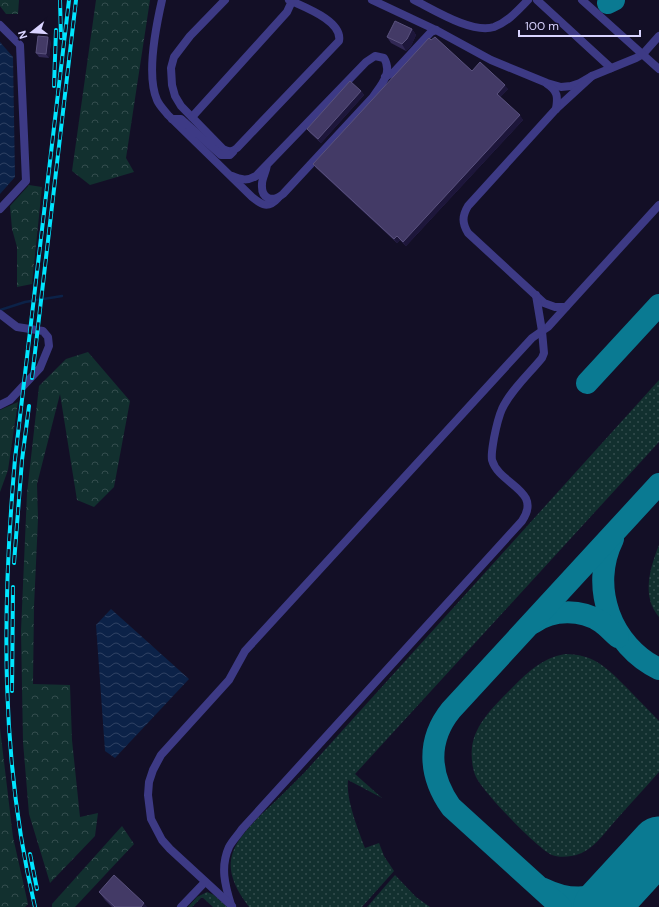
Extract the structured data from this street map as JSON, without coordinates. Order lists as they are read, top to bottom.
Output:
{
  "scale_bar": "100 m",
  "north": "left"
}
